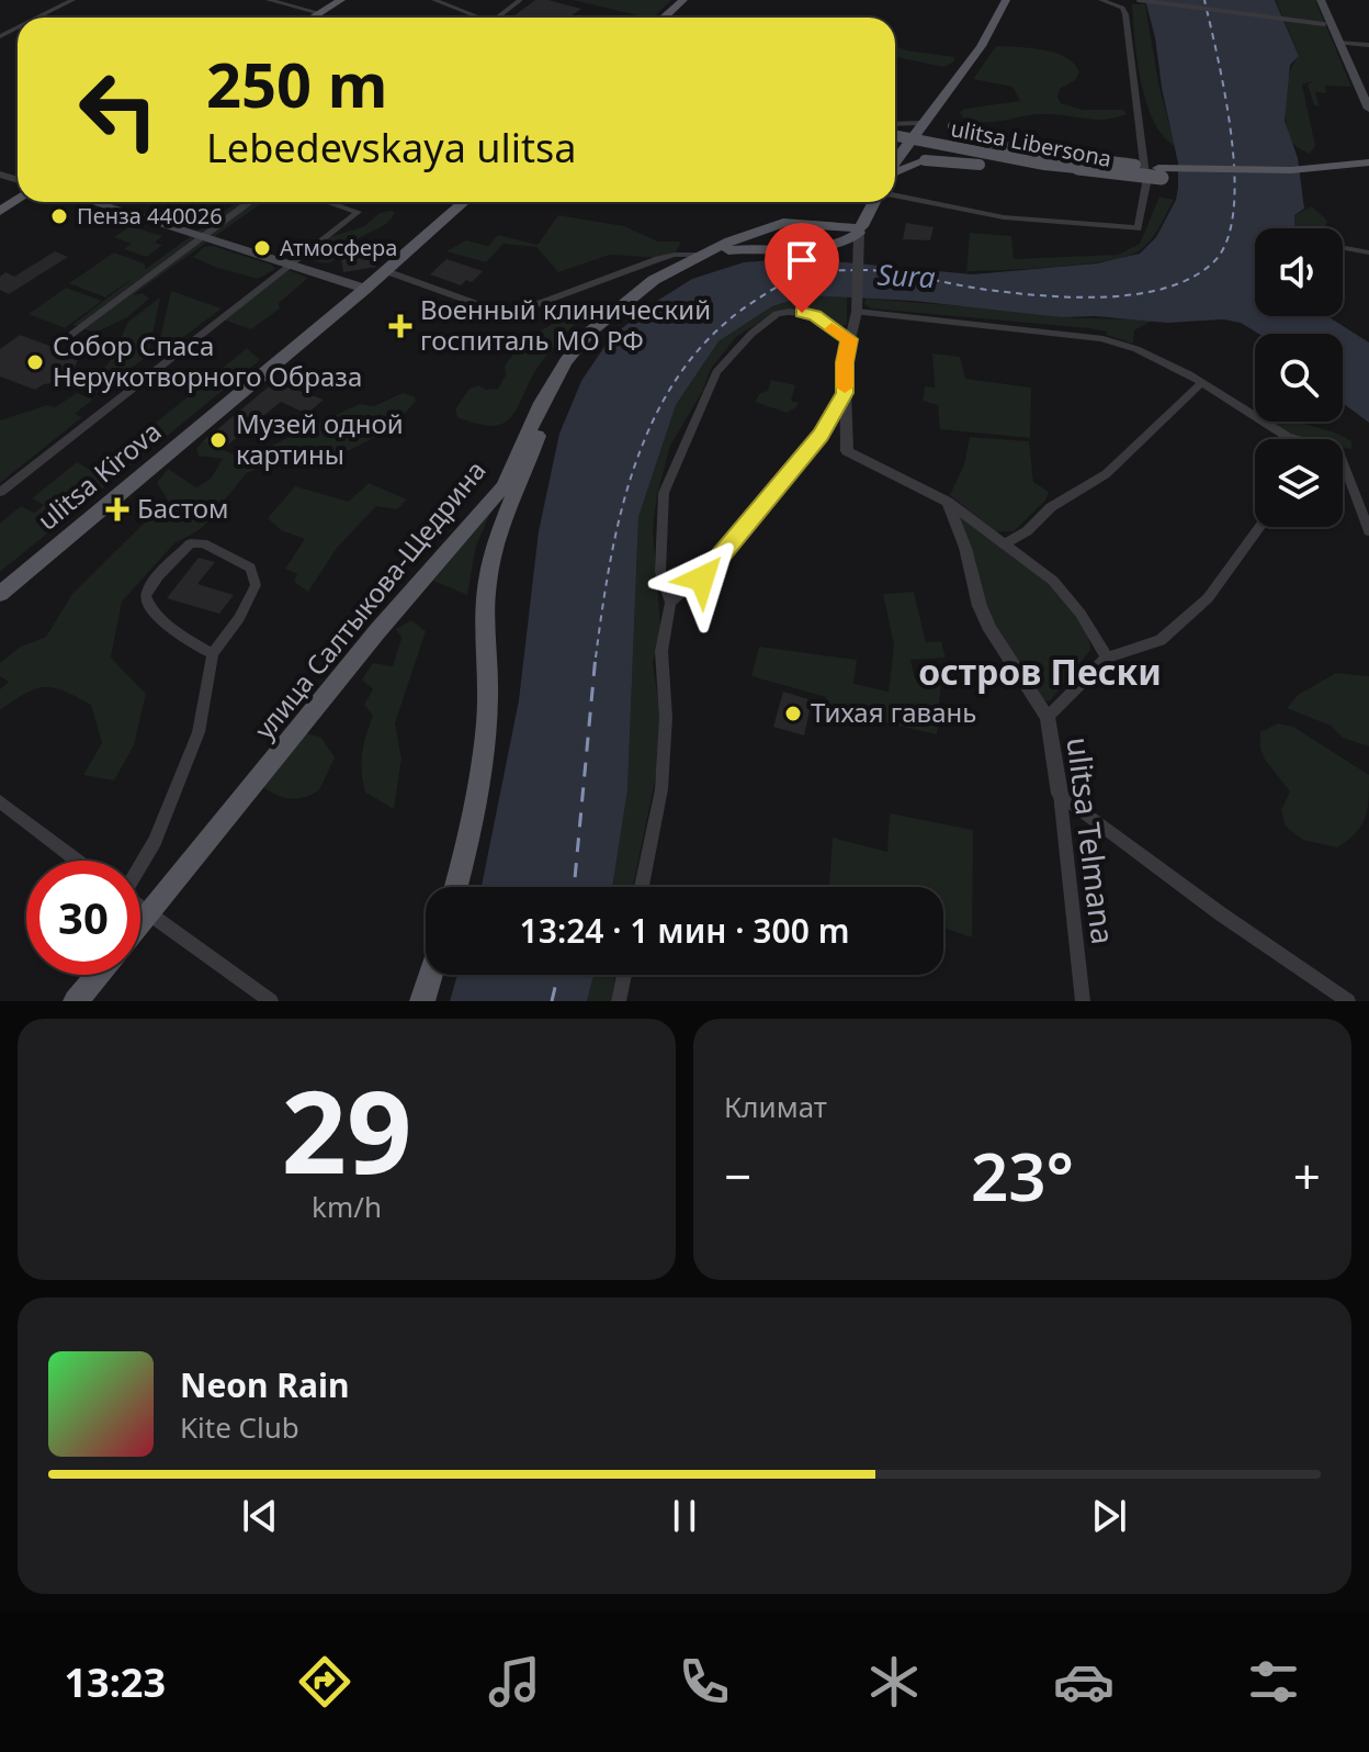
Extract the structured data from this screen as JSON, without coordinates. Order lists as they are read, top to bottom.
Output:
{
  "streets": {
    "main road": ["ulitsa Kirova", "улица Салтыкова-Щедрина"],
    "street": ["ulitsa Libersona", "ulitsa Telmana"]
  },
  "districts": ["остров Пески"],
  "water": ["Sura"],
  "places": {
    "other": [
      "Пенза 440026",
      "Атмосфера",
      "Собор Спаса Нерукотворного Образа",
      "Музей одной картины",
      "Тихая гавань"
    ],
    "health": ["Военный клинический госпиталь МО РФ", "Бастом"]
  },
  "page": {
    "turn": ["250 m", "Lebedevskaya ulitsa"],
    "limit": "30",
    "trip": "13:24 · 1 мин · 300 m",
    "tile": [
      ["29", "km/h"],
      "Климат"
    ],
    "heat": ["−", "23°", "+"],
    "song": ["Neon Rain", "Kite Club"],
    "tabs": "13:23"
  }
}
